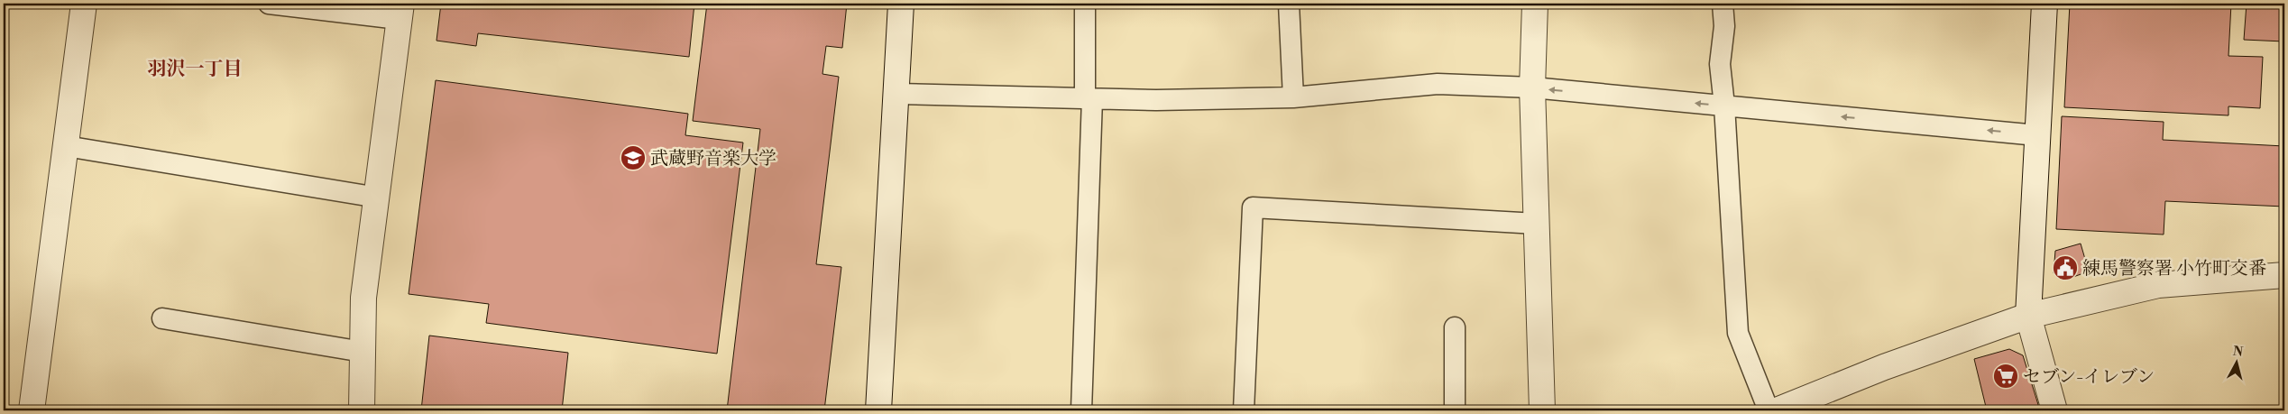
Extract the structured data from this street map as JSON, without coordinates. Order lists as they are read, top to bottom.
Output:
{
  "districts": ["羽沢一丁目"],
  "places": {
    "school or university": ["武蔵野音楽大学"],
    "public building": ["練馬警察署 小竹町交番"],
    "supermarket": ["セブン-イレブン"]
  },
  "north": "top"
}
